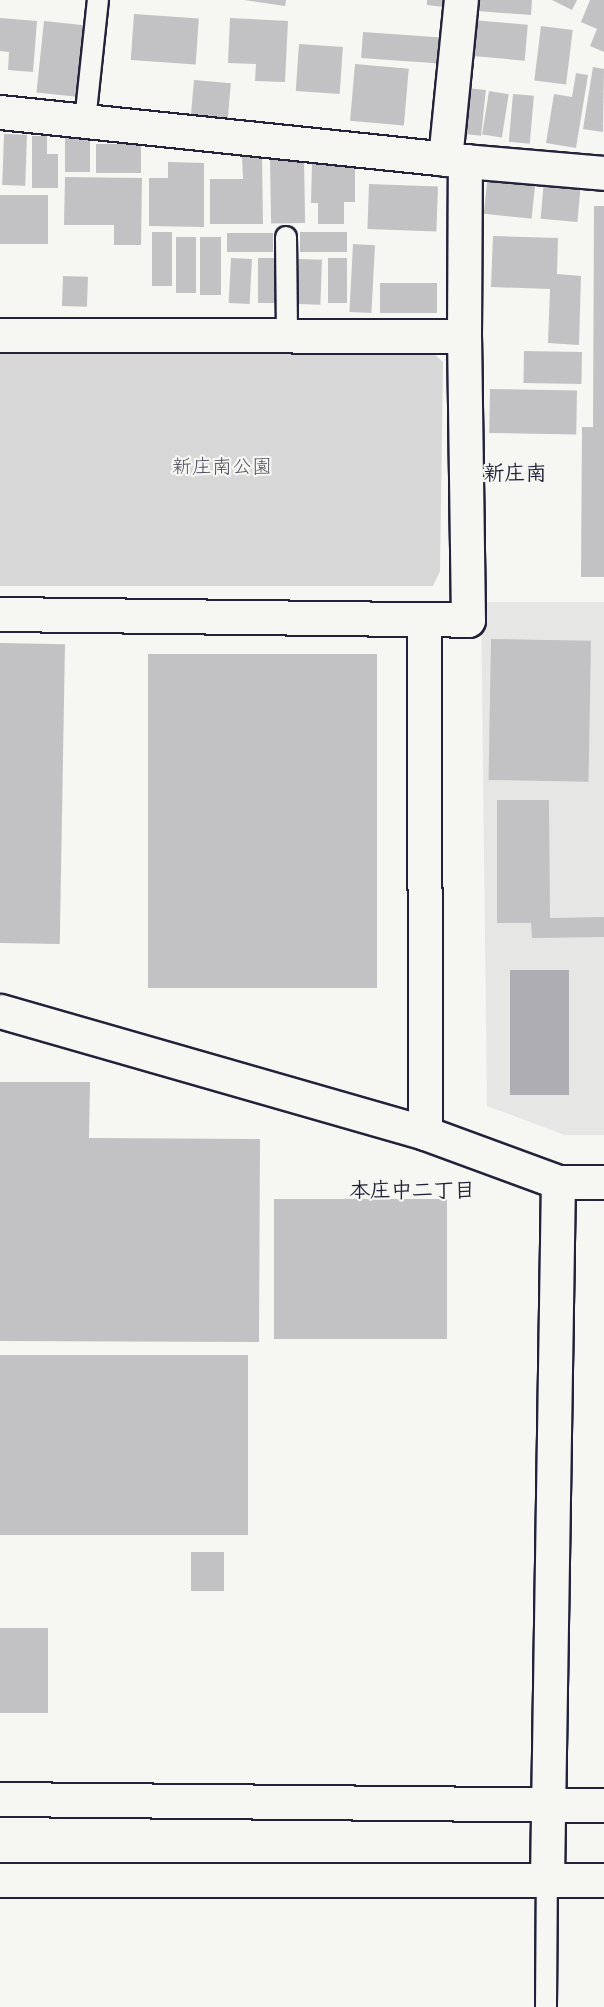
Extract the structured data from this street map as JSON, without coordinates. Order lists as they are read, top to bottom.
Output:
{
  "districts": ["新庄南", "本庄中二丁目"],
  "parks": ["新庄南公園"]
}
